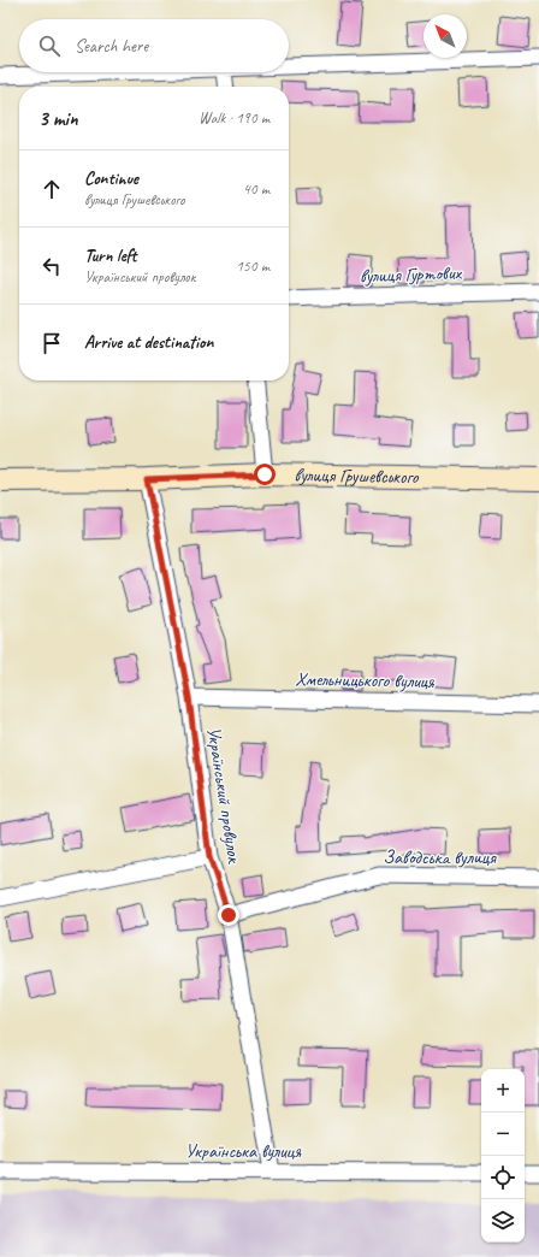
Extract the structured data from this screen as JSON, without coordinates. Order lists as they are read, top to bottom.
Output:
{
  "streets": {
    "street": [
      "вулиця Гуртових",
      "вулиця Грушевського",
      "Хмельницького вулиця",
      "Український провулок",
      "Заводська вулиця",
      "Українська вулиця"
    ]
  },
  "crossings": [
    ["вулиця Грушевського", "Український провулок"],
    ["Хмельницького вулиця", "Український провулок"],
    ["Український провулок", "Заводська вулиця"],
    ["Український провулок", "Українська вулиця"]
  ],
  "north": "top left",
  "page": {
    "search": "Search here",
    "heading": ["3 min", "Walk · 190 m"],
    "list": [
      ["Continue", "вулиця Грушевського", "40 m"],
      ["Turn left", "Український провулок", "150 m"],
      "Arrive at destination"
    ],
    "map_buttons": ["+", "−"]
  }
}
